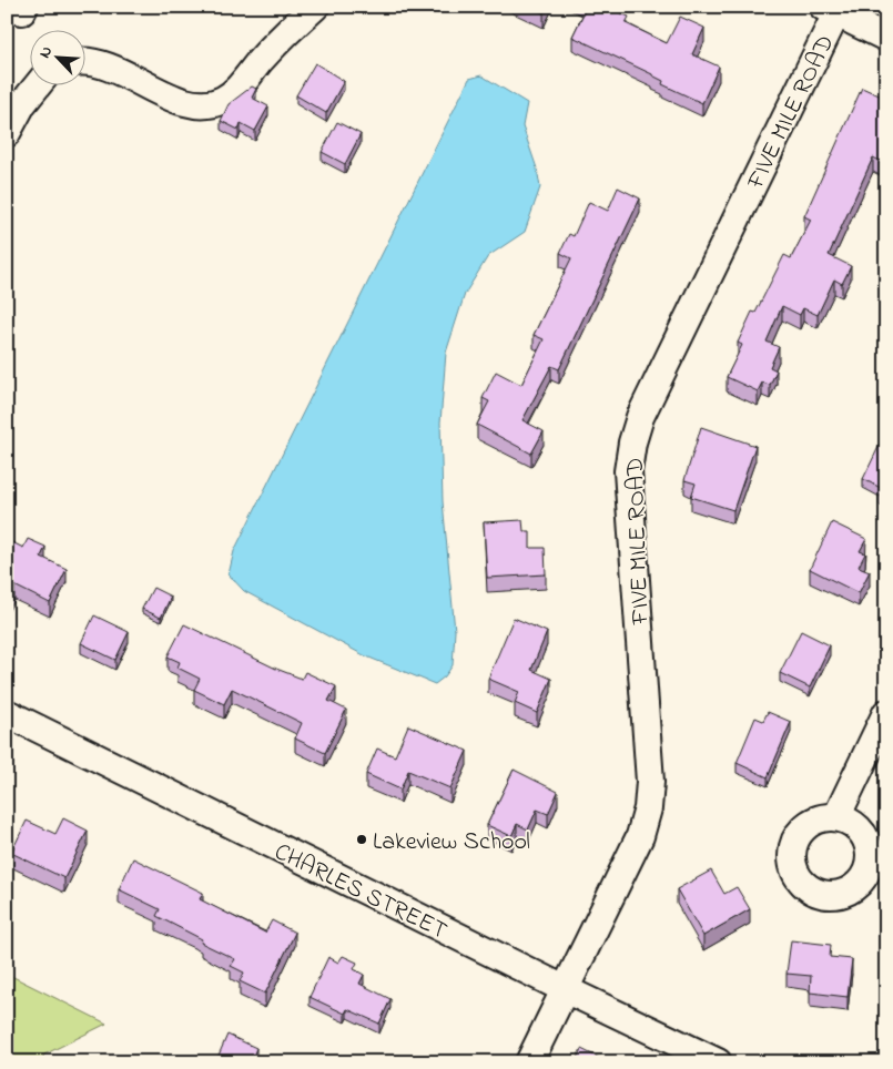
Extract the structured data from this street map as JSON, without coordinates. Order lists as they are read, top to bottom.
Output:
{
  "streets": {
    "street": ["FIVE MILE ROAD", "CHARLES STREET"]
  },
  "crossings": [
    ["FIVE MILE ROAD", "CHARLES STREET"]
  ],
  "places": ["Lakeview School"],
  "north": "top left"
}
